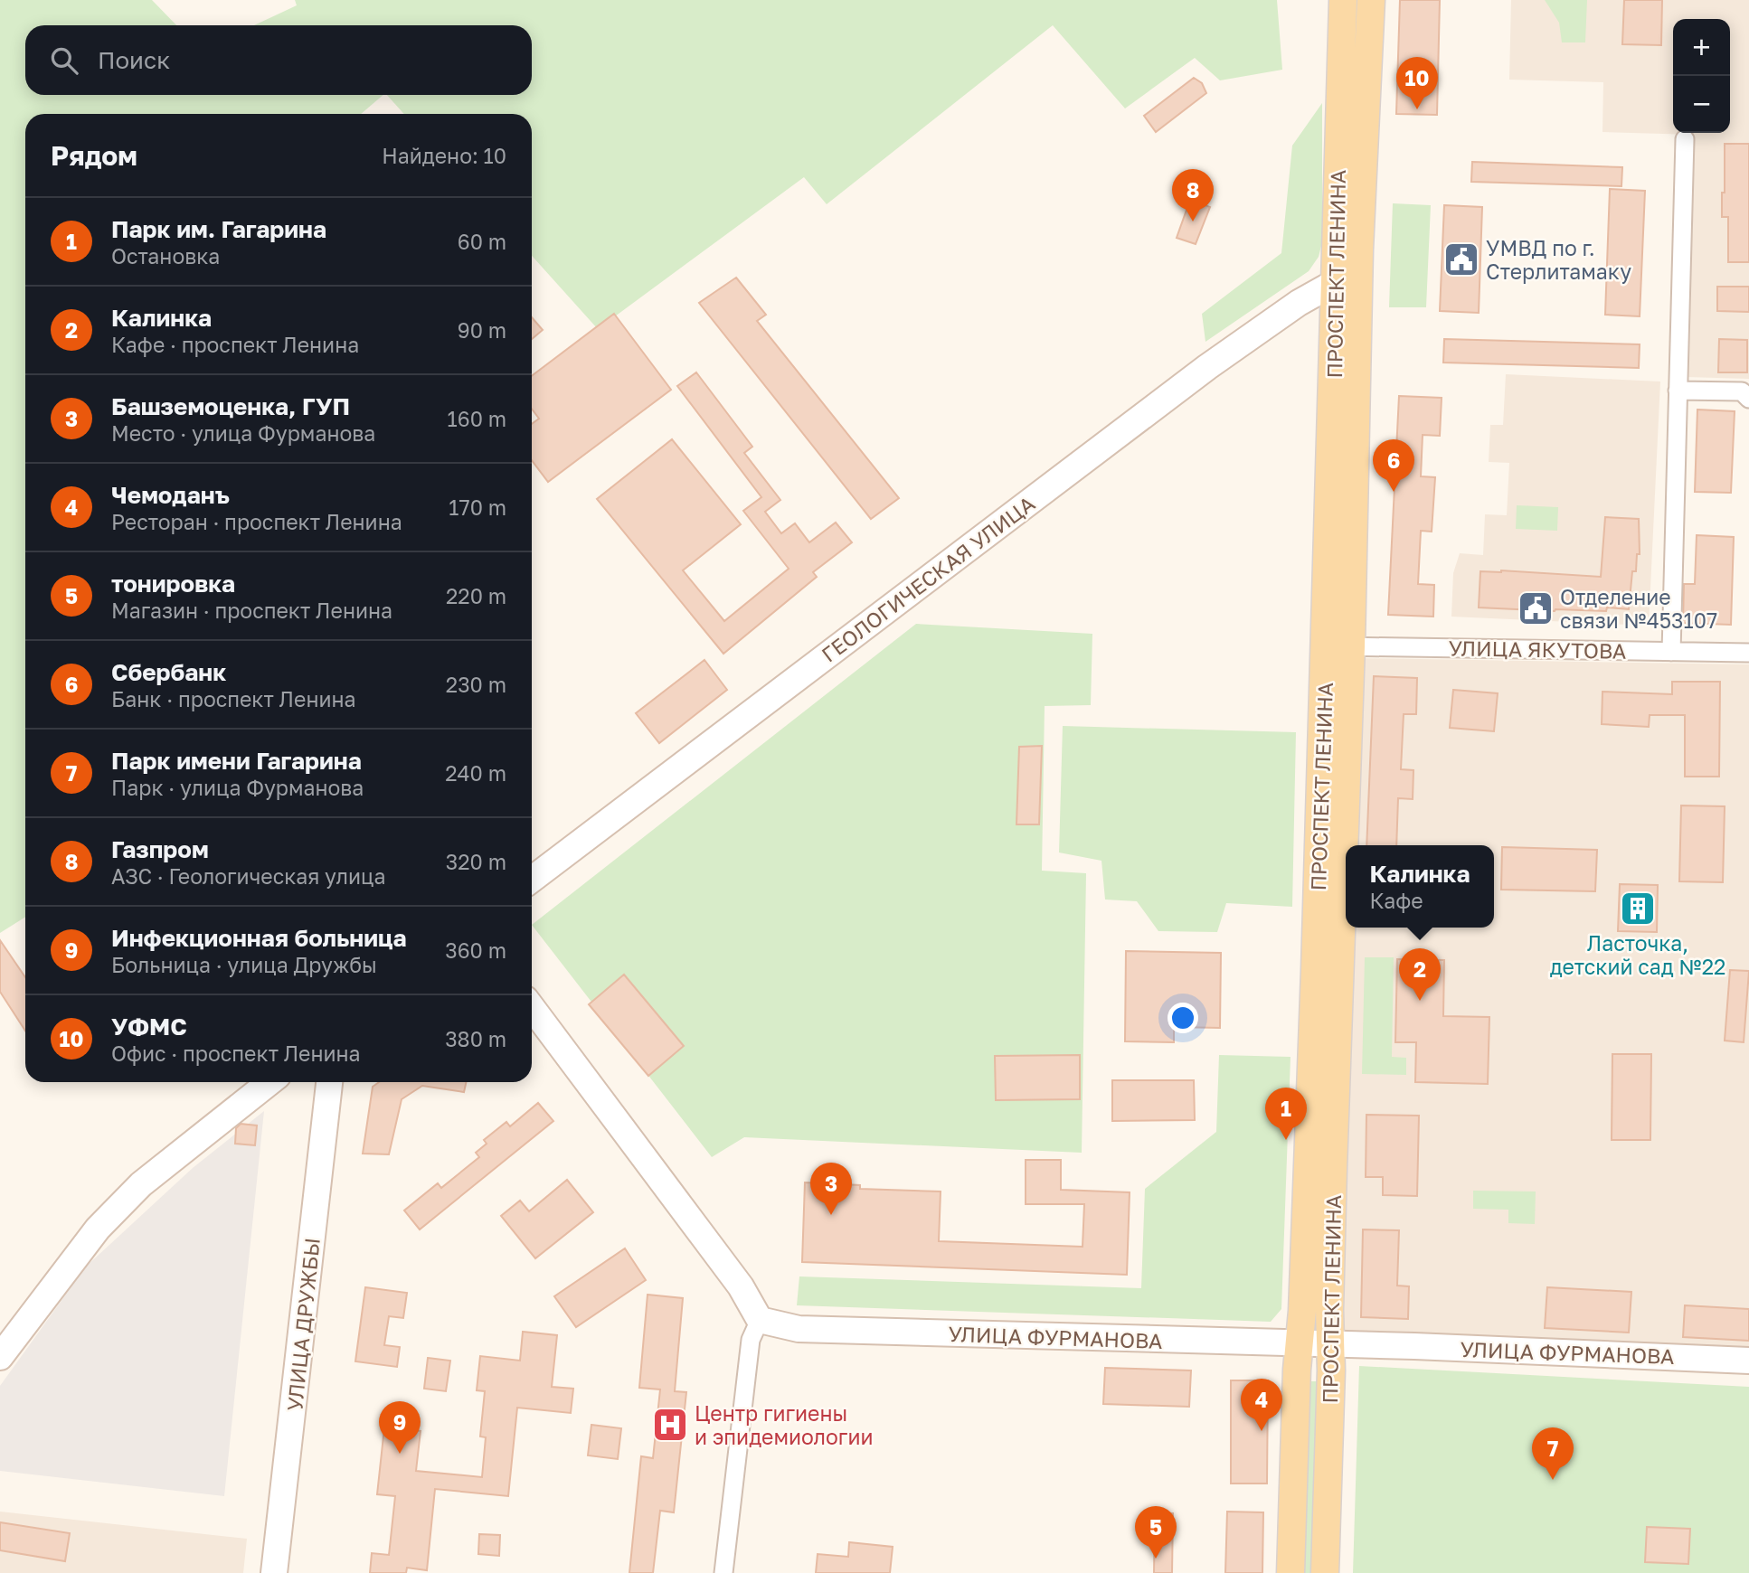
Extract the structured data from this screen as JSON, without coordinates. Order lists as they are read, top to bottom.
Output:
{
  "streets": {
    "main road": [
      "ПРОСПЕКТ ЛЕНИНА",
      "ГЕОЛОГИЧЕСКАЯ УЛИЦА",
      "УЛИЦА ДРУЖБЫ",
      "УЛИЦА ФУРМАНОВА"
    ],
    "street": ["УЛИЦА ЯКУТОВА"]
  },
  "crossings": [
    ["ПРОСПЕКТ ЛЕНИНА", "ГЕОЛОГИЧЕСКАЯ УЛИЦА"],
    ["ПРОСПЕКТ ЛЕНИНА", "УЛИЦА ЯКУТОВА"],
    ["ПРОСПЕКТ ЛЕНИНА", "УЛИЦА ФУРМАНОВА"]
  ],
  "places": {
    "public building": ["УМВД по г. Стерлитамаку", "Отделение связи №453107"],
    "building": ["Ласточка, детский сад №22"],
    "hospital": ["Центр гигиены и эпидемиологии"]
  },
  "page": {
    "map_buttons": ["+", "−"],
    "search": "Поиск",
    "pins": [
      "10",
      "8",
      "6",
      "2",
      "1",
      "3",
      "4",
      "9",
      "7",
      "5"
    ],
    "heading": ["Рядом", "Найдено: 10"],
    "list": [
      {
        "mark": "1",
        "name": "Парк им. Гагарина",
        "note": "Остановка",
        "value": "60 m"
      },
      {
        "mark": "2",
        "name": "Калинка",
        "note": "Кафе · проспект Ленина",
        "value": "90 m"
      },
      {
        "mark": "3",
        "name": "Башземоценка, ГУП",
        "note": "Место · улица Фурманова",
        "value": "160 m"
      },
      {
        "mark": "4",
        "name": "Чемоданъ",
        "note": "Ресторан · проспект Ленина",
        "value": "170 m"
      },
      {
        "mark": "5",
        "name": "тонировка",
        "note": "Магазин · проспект Ленина",
        "value": "220 m"
      },
      {
        "mark": "6",
        "name": "Сбербанк",
        "note": "Банк · проспект Ленина",
        "value": "230 m"
      },
      {
        "mark": "7",
        "name": "Парк имени Гагарина",
        "note": "Парк · улица Фурманова",
        "value": "240 m"
      },
      {
        "mark": "8",
        "name": "Газпром",
        "note": "АЗС · Геологическая улица",
        "value": "320 m"
      },
      {
        "mark": "9",
        "name": "Инфекционная больница",
        "note": "Больница · улица Дружбы",
        "value": "360 m"
      },
      {
        "mark": "10",
        "name": "УФМС",
        "note": "Офис · проспект Ленина",
        "value": "380 m"
      }
    ],
    "popup": ["Калинка", "Кафе"]
  }
}
